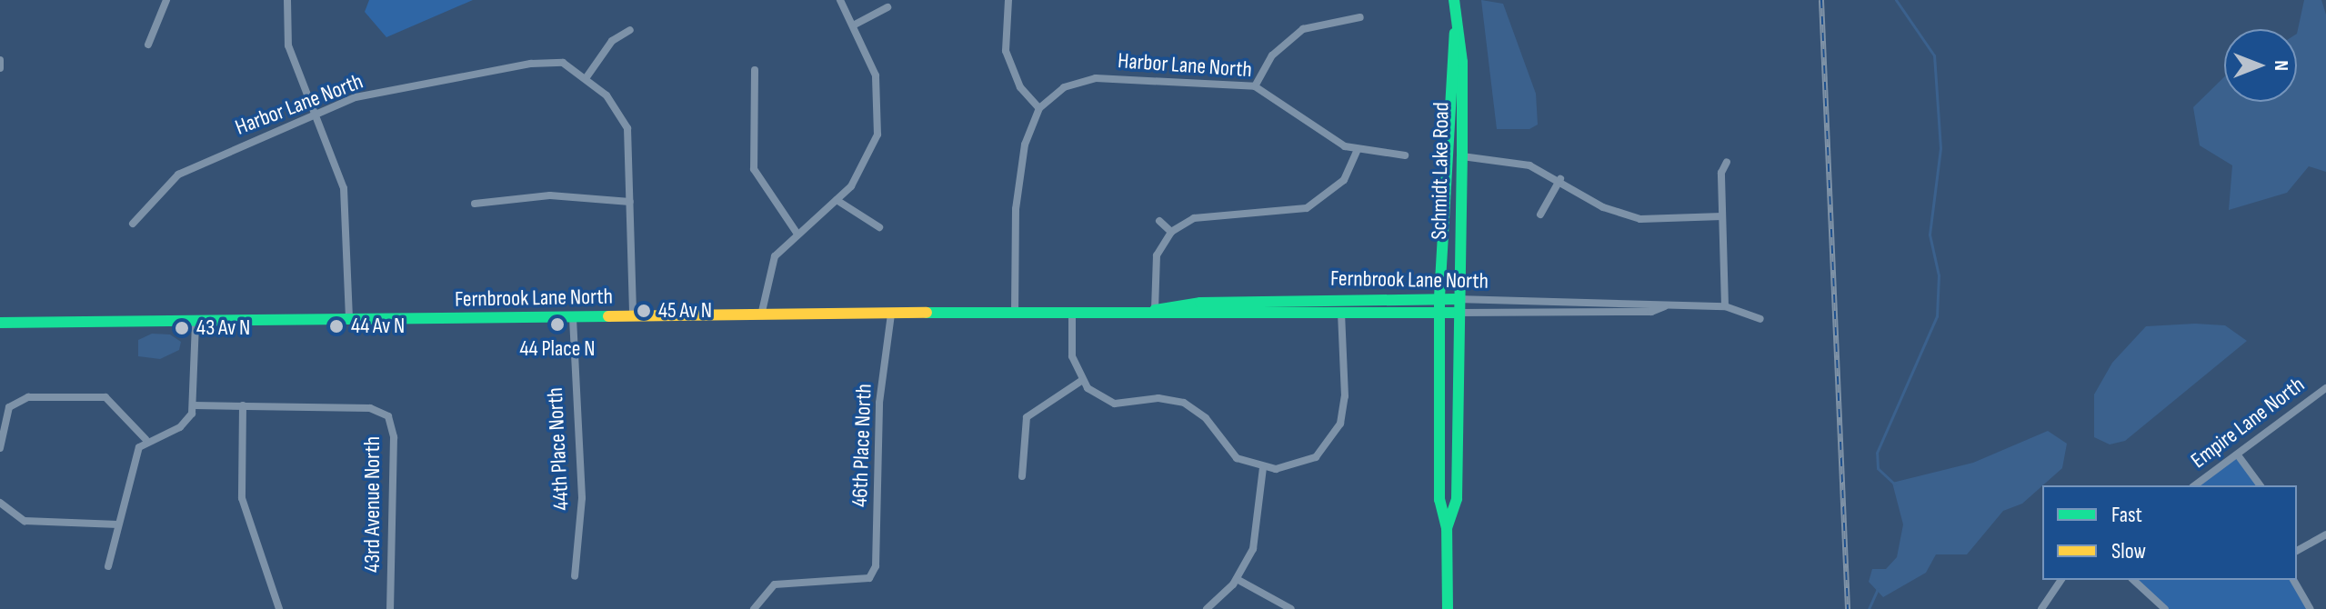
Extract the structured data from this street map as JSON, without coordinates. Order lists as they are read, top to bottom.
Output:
{
  "streets": {
    "street": [
      "Harbor Lane North",
      "Schmidt Lake Road",
      "Fernbrook Lane North",
      "Empire Lane North",
      "46th Place North",
      "44th Place North",
      "43rd Avenue North"
    ]
  },
  "crossings": [
    ["Schmidt Lake Road", "Fernbrook Lane North"],
    ["Fernbrook Lane North", "46th Place North"],
    ["Fernbrook Lane North", "44th Place North"]
  ],
  "places": [
    "45 Av N",
    "44 Place N",
    "44 Av N",
    "43 Av N"
  ],
  "legend": ["Fast", "Slow"],
  "north": "right"
}
